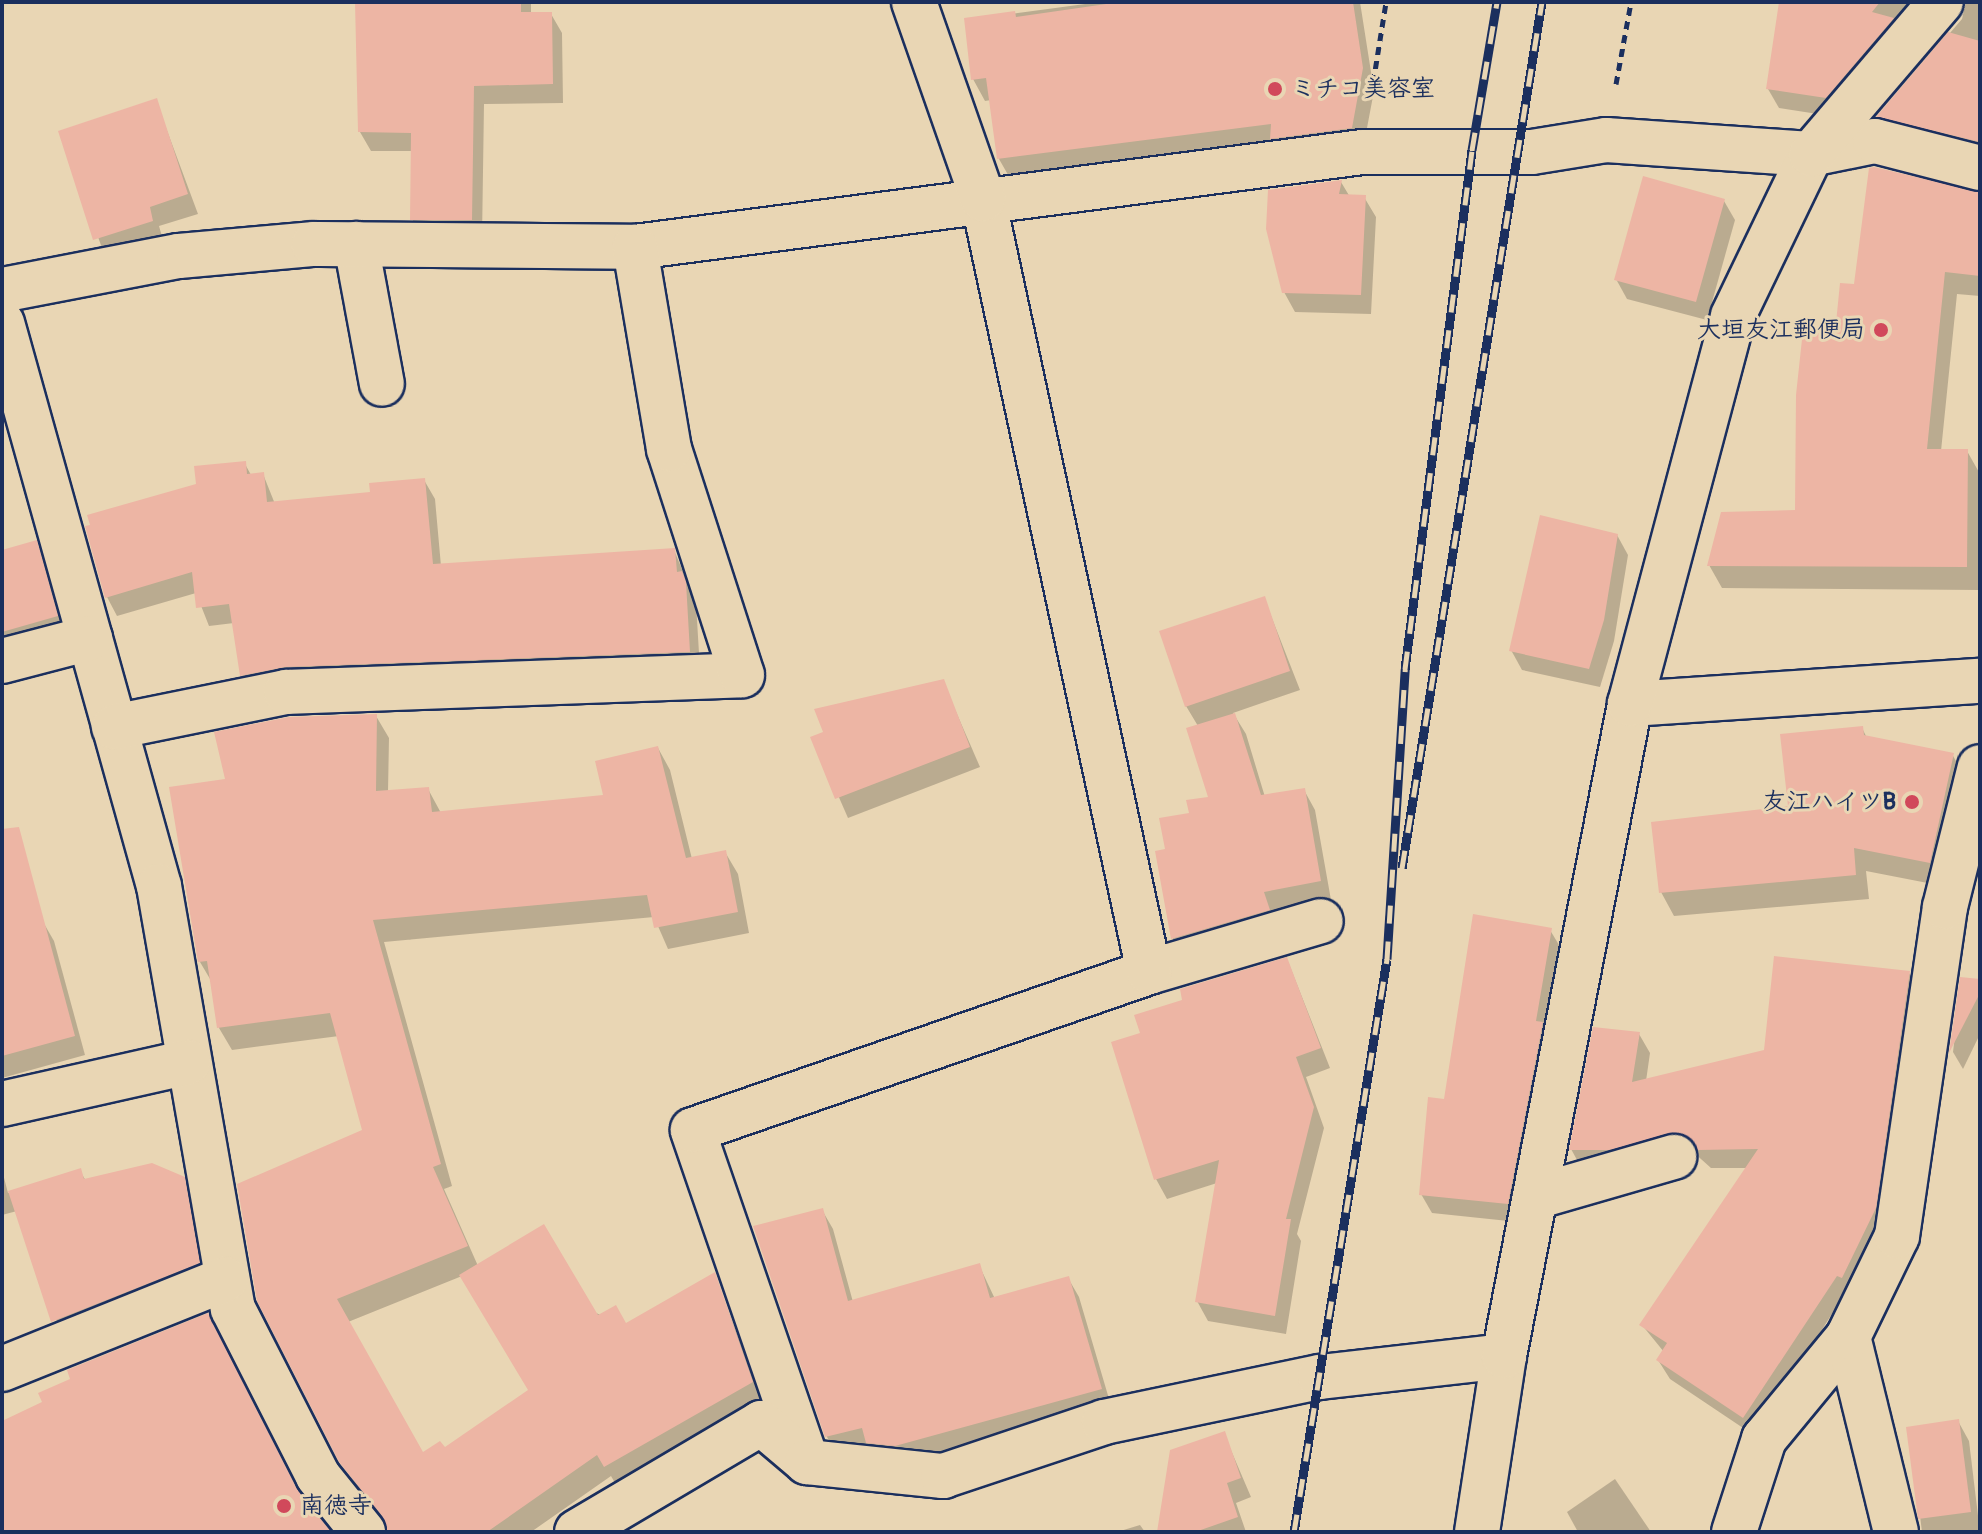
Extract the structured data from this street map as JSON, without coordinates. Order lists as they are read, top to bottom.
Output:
{
  "places": [
    "ミチコ美容室",
    "大垣友江郵便局",
    "友江ハイツB",
    "南徳寺"
  ]
}
